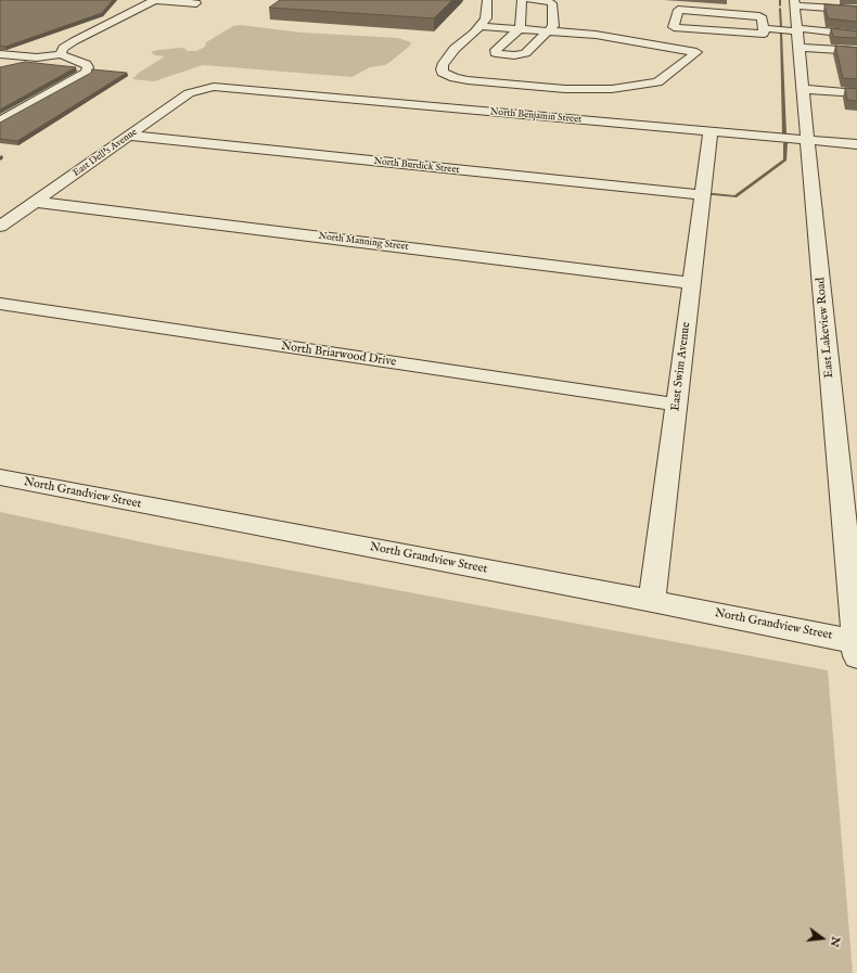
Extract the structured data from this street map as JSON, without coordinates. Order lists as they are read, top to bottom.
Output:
{
  "streets": {
    "street": [
      "North Benjamin Street",
      "East Dell's Avenue",
      "North Burdick Street",
      "North Manning Street",
      "East Lakeview Road",
      "North Briarwood Drive",
      "East Swim Avenue",
      "North Grandview Street"
    ]
  },
  "crossings": [
    ["North Benjamin Street", "East Dell's Avenue"],
    ["North Benjamin Street", "East Lakeview Road"],
    ["North Benjamin Street", "East Swim Avenue"],
    ["East Dell's Avenue", "North Burdick Street"],
    ["East Dell's Avenue", "North Manning Street"],
    ["North Burdick Street", "East Swim Avenue"],
    ["North Manning Street", "East Swim Avenue"],
    ["East Lakeview Road", "North Grandview Street"],
    ["North Briarwood Drive", "East Swim Avenue"],
    ["East Swim Avenue", "North Grandview Street"]
  ],
  "north": "right"
}
